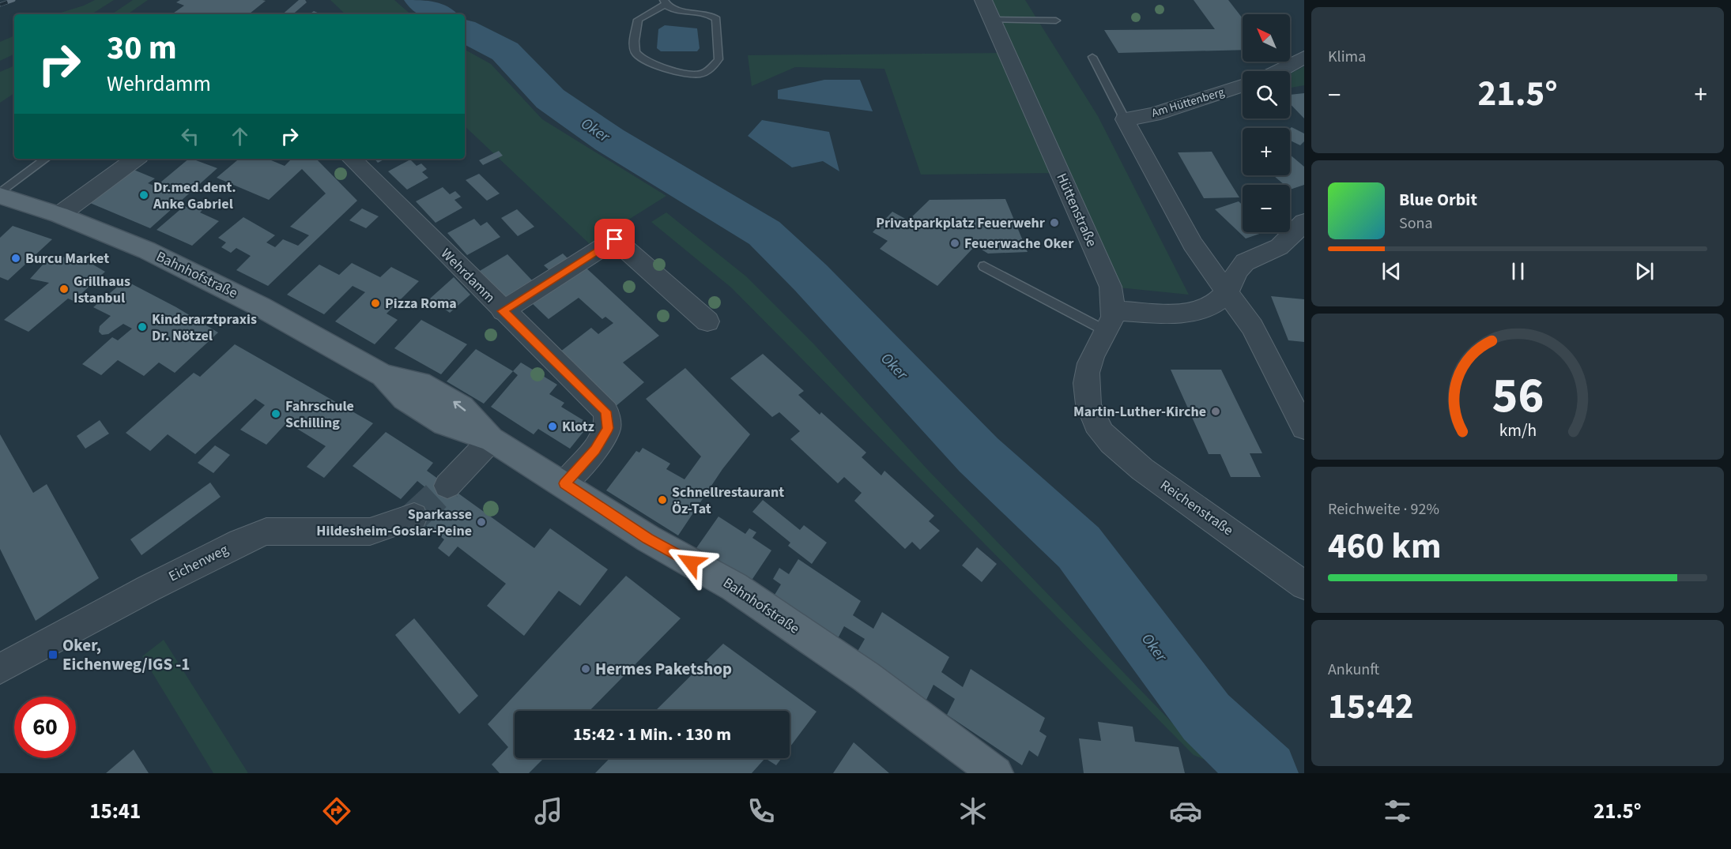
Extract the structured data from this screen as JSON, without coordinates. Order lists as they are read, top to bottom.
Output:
{
  "streets": {
    "main road": ["Bahnhofstraße"],
    "street": [
      "Am Hüttenberg",
      "Hüttenstraße",
      "Wehrdamm",
      "Reichenstraße",
      "Eichenweg"
    ]
  },
  "crossings": [
    ["Hüttenstraße", "Reichenstraße"],
    ["Bahnhofstraße", "Wehrdamm"]
  ],
  "water": ["Oker"],
  "places": {
    "other": [
      "Dr.med.dent. Anke Gabriel",
      "Privatparkplatz Feuerwehr",
      "Feuerwache Oker",
      "Burcu Market",
      "Grillhaus Istanbul",
      "Pizza Roma",
      "Kinderarztpraxis Dr. Nötzel",
      "Martin-Luther-Kirche",
      "Fahrschule Schilling",
      "Klotz",
      "Schnellrestaurant Öz-Tat",
      "Sparkasse Hildesheim-Goslar-Peine",
      "Hermes Paketshop"
    ],
    "transit": ["Oker, Eichenweg/IGS -1"]
  },
  "north": "top left",
  "page": {
    "tile": [
      "Klima",
      ["Reichweite · 92%", "460 km"],
      ["Ankunft", "15:42"]
    ],
    "map_buttons": ["+", "−"],
    "turn": ["30 m", "Wehrdamm"],
    "heat": ["−", "21.5°", "+"],
    "song": ["Blue Orbit", "Sona"],
    "limit": "60",
    "trip": "15:42 · 1 Min. · 130 m",
    "tabs": ["15:41", "21.5°"],
    "gauge": ["56", "km/h"]
  }
}
